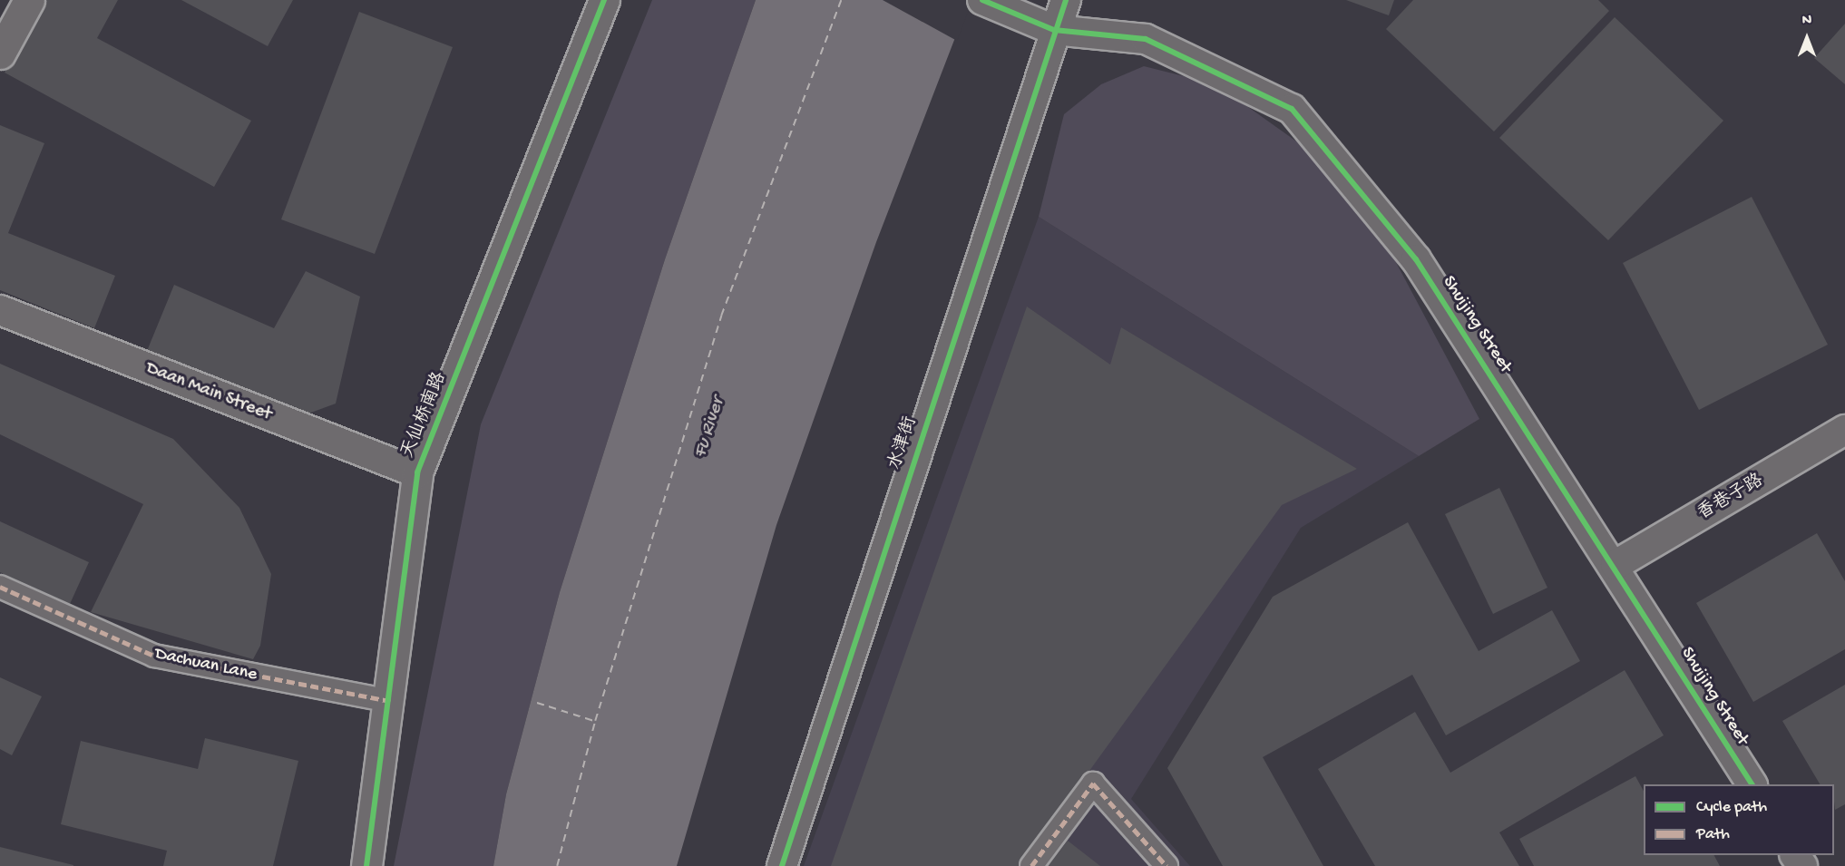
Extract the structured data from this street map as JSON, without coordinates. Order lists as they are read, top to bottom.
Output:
{
  "streets": {
    "main road": ["天仙桥南路"],
    "street": [
      "Shuijing Street",
      "Daan Main Street",
      "水津街",
      "香巷子路",
      "Dachuan Lane"
    ]
  },
  "crossings": [
    ["Shuijing Street", "水津街"],
    ["Shuijing Street", "香巷子路"],
    ["Daan Main Street", "天仙桥南路"],
    ["天仙桥南路", "Dachuan Lane"]
  ],
  "water": ["Fu River"],
  "legend": ["Cycle path", "Path"],
  "north": "top"
}
